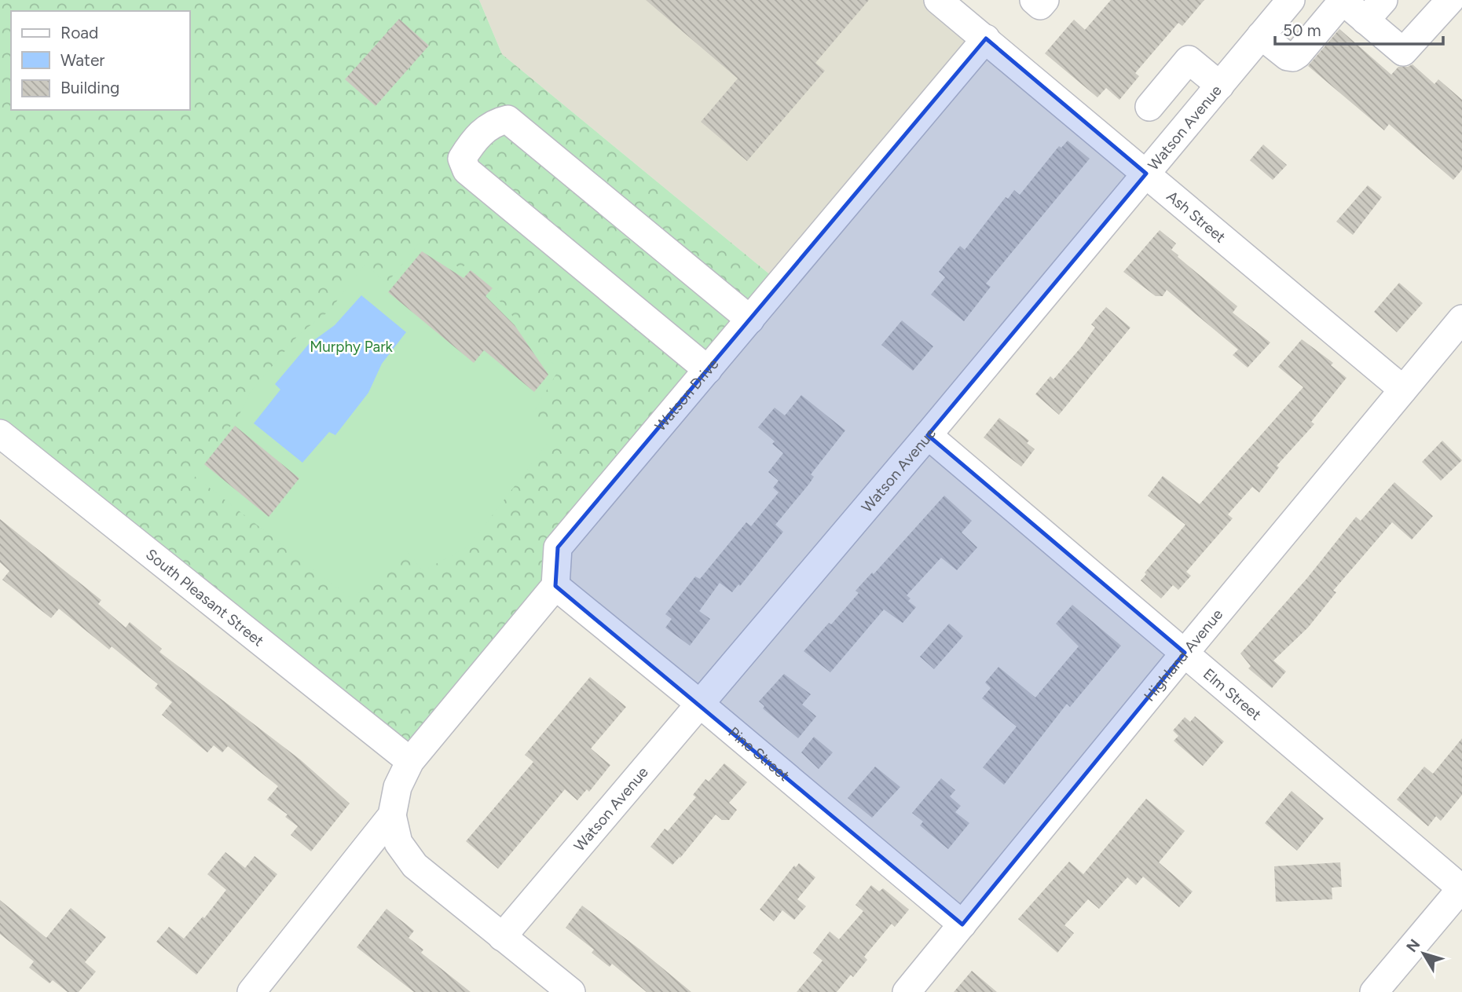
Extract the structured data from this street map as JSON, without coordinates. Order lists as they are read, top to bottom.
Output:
{
  "streets": {
    "street": [
      "Watson Avenue",
      "Ash Street",
      "Watson Drive",
      "South Pleasant Street",
      "Highland Avenue",
      "Elm Street",
      "Pine Street"
    ]
  },
  "crossings": [
    ["Watson Avenue", "Ash Street"],
    ["Watson Avenue", "Elm Street"],
    ["Watson Avenue", "Pine Street"],
    ["Ash Street", "Watson Drive"],
    ["Ash Street", "Highland Avenue"],
    ["Watson Drive", "Pine Street"],
    ["Highland Avenue", "Elm Street"],
    ["Highland Avenue", "Pine Street"]
  ],
  "parks": ["Murphy Park"],
  "legend": ["Road", "Water", "Building"],
  "scale_bar": "50 m",
  "north": "top left"
}
